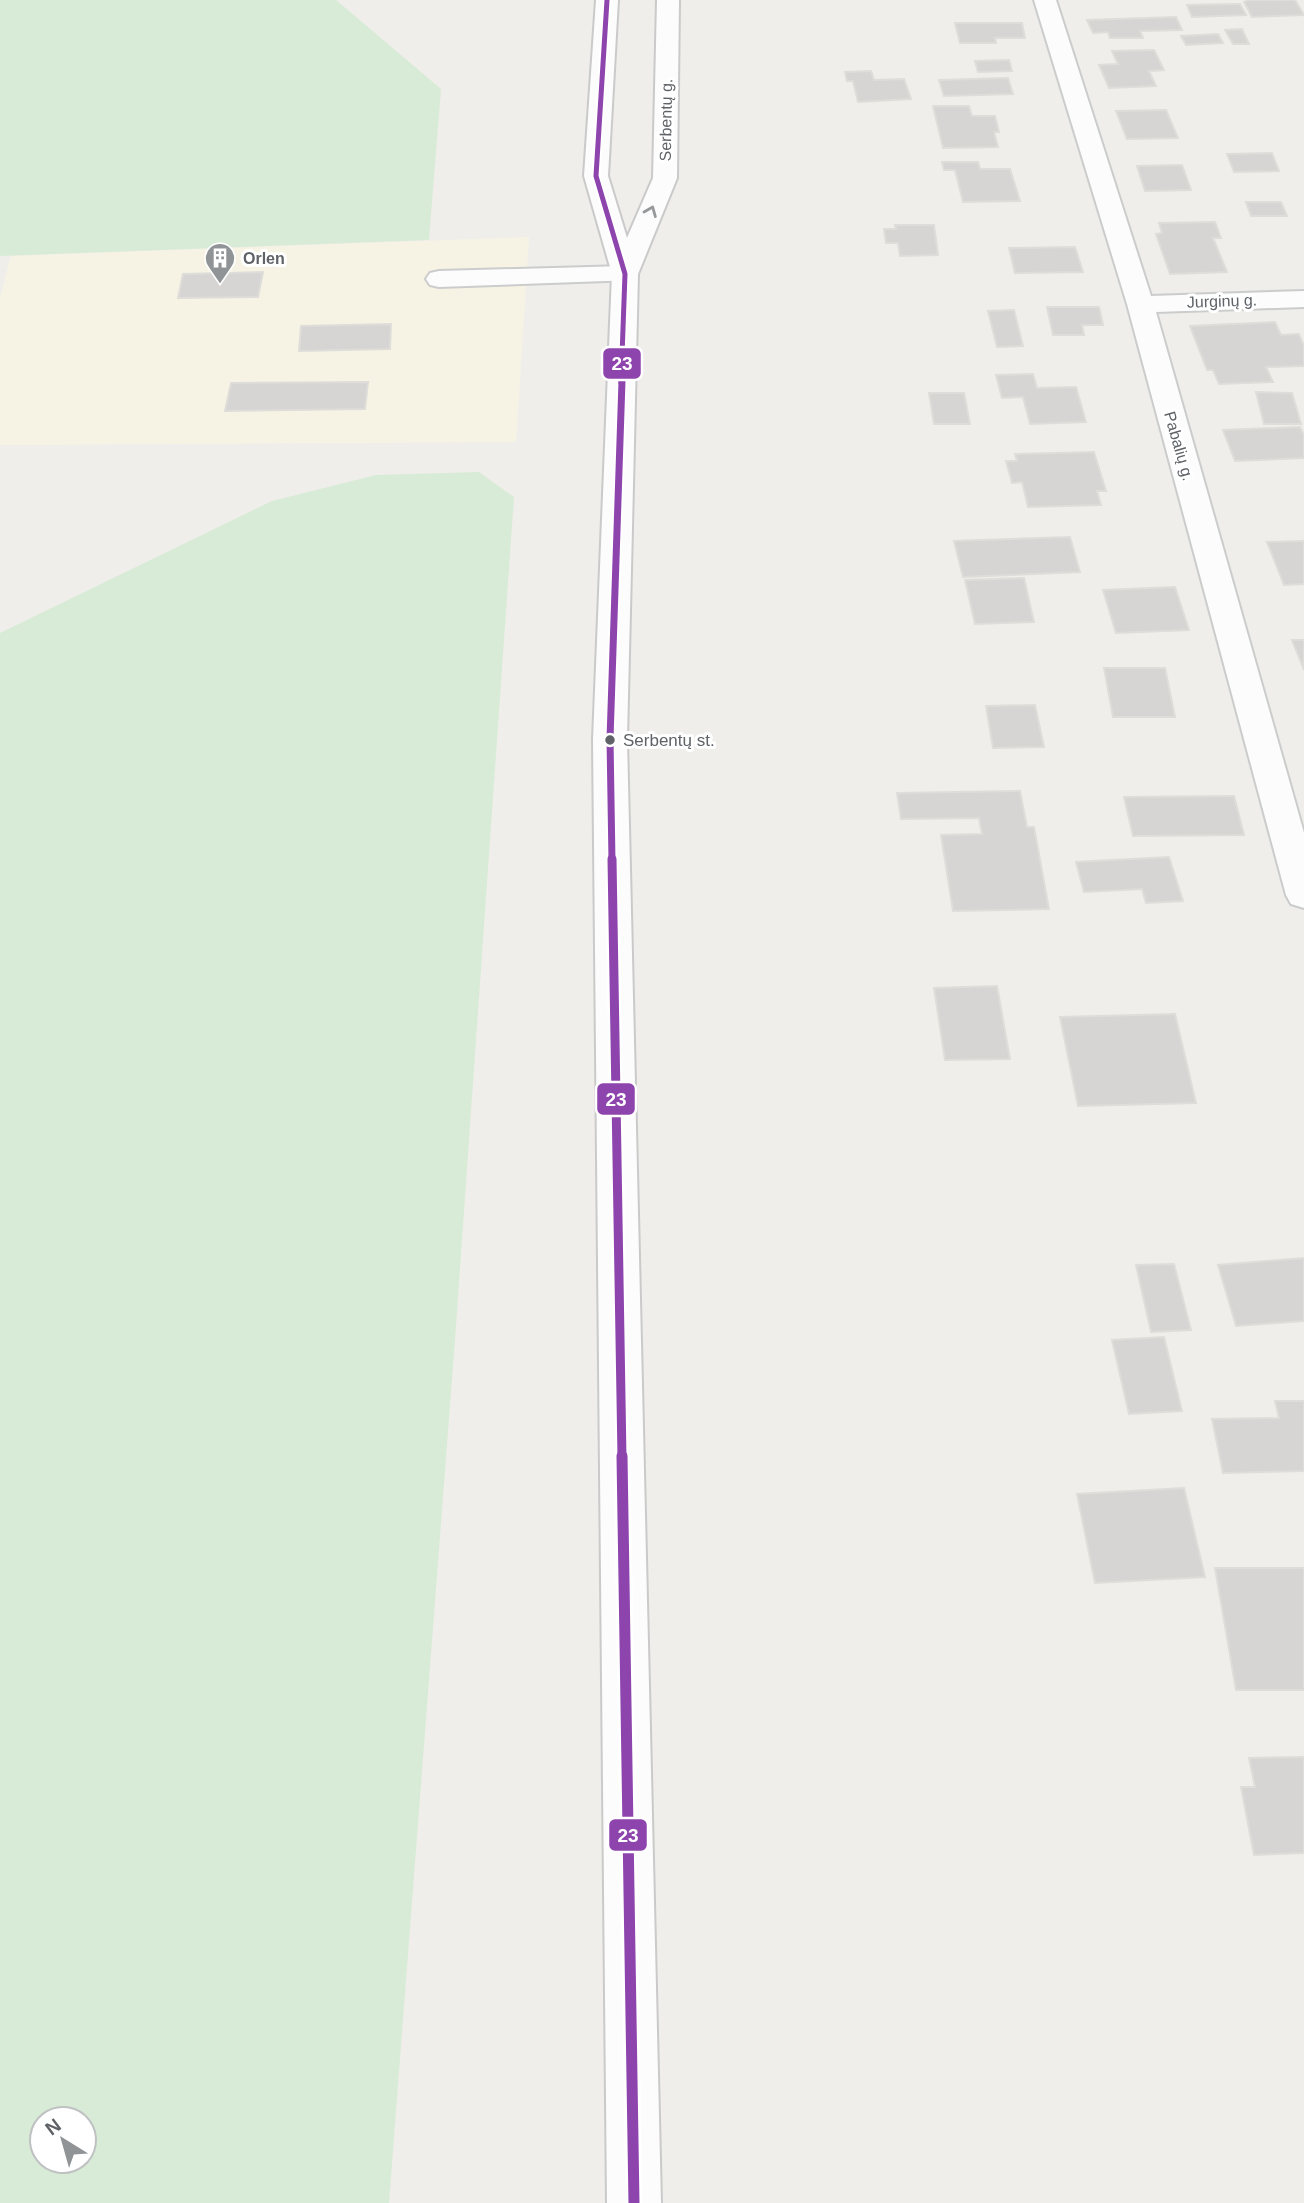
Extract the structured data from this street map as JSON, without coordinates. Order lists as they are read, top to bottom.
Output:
{
  "streets": {
    "main road": ["Serbentų g.", "Jurginų g.", "Pabalių g."]
  },
  "crossings": [
    ["Jurginų g.", "Pabalių g."]
  ],
  "places": {
    "building": ["Orlen"],
    "other": ["Serbentų st."]
  },
  "lines": ["transit line 23"],
  "north": "top left"
}
